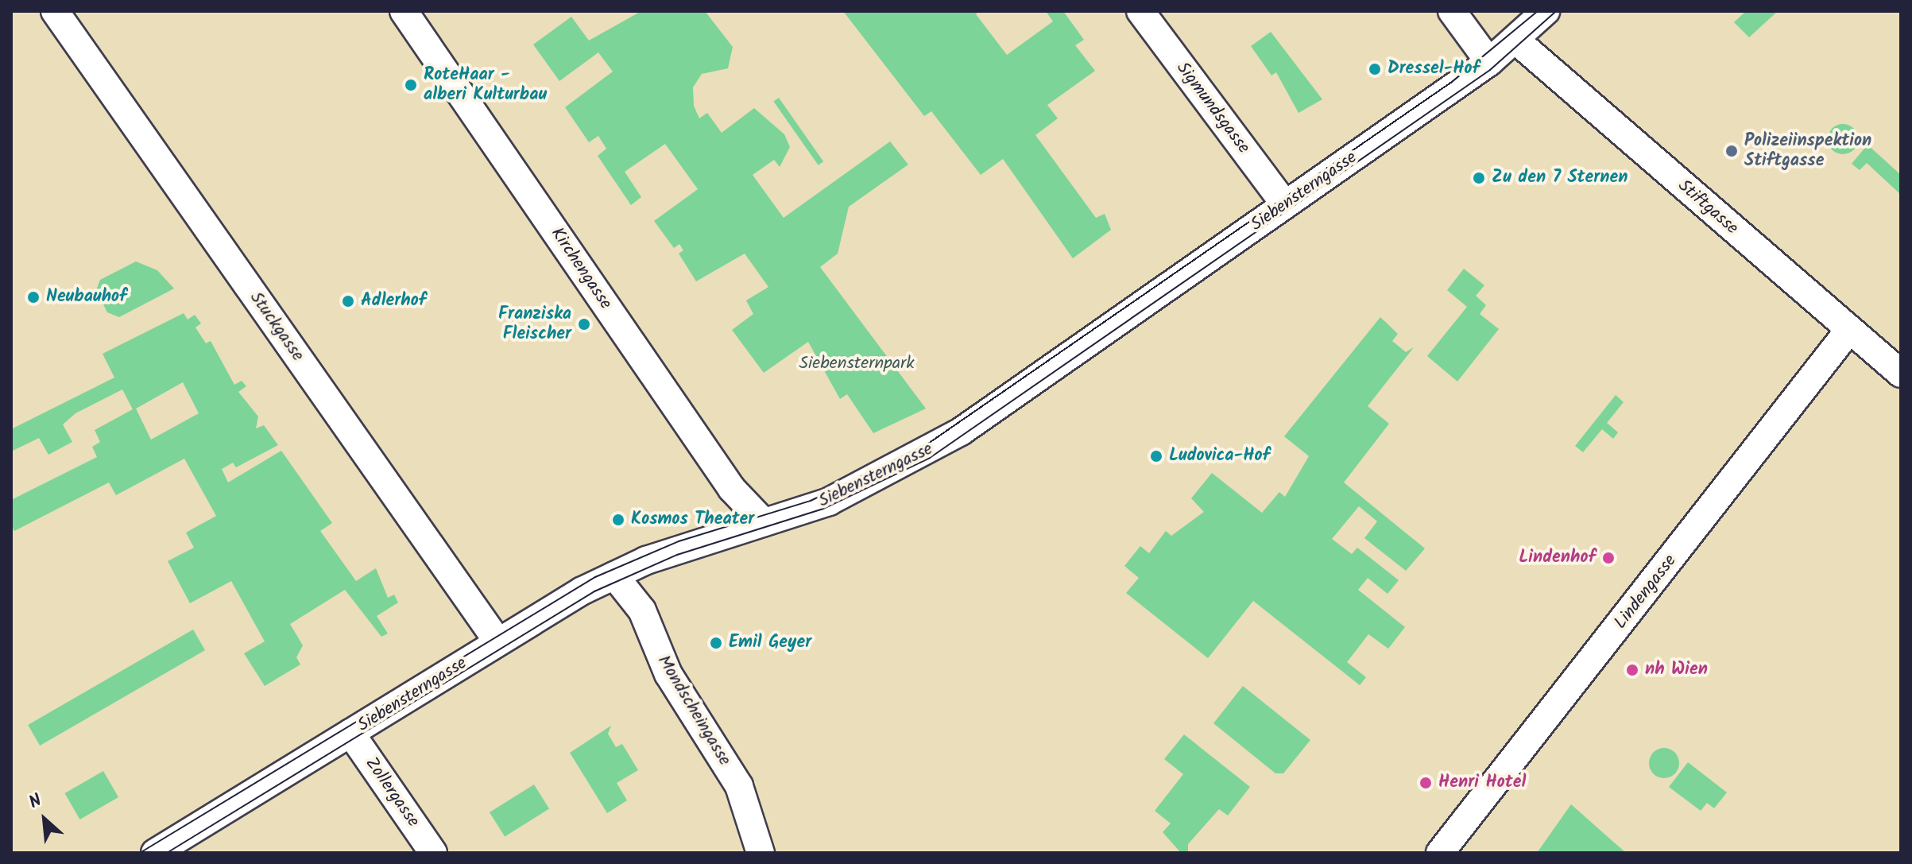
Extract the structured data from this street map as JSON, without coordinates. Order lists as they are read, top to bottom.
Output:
{
  "streets": {
    "street": [
      "Sigmundsgasse",
      "Siebensterngasse",
      "Stiftgasse",
      "Kirchengasse",
      "Stuckgasse",
      "Lindengasse",
      "Mondscheingasse",
      "Zollergasse"
    ]
  },
  "crossings": [
    ["Sigmundsgasse", "Siebensterngasse"],
    ["Siebensterngasse", "Stiftgasse"],
    ["Siebensterngasse", "Kirchengasse"],
    ["Siebensterngasse", "Stuckgasse"],
    ["Siebensterngasse", "Mondscheingasse"],
    ["Siebensterngasse", "Zollergasse"],
    ["Stiftgasse", "Lindengasse"]
  ],
  "parks": ["Siebensternpark"],
  "places": [
    "Dressel-Hof",
    "RoteHaar - alberi Kulturbau",
    "Polizeiinspektion Stiftgasse",
    "Zu den 7 Sternen",
    "Neubauhof",
    "Adlerhof",
    "Franziska Fleischer",
    "Ludovica-Hof",
    "Kosmos Theater",
    "Lindenhof",
    "Emil Geyer",
    "nh Wien",
    "Henri Hotel"
  ],
  "north": "top left"
}
